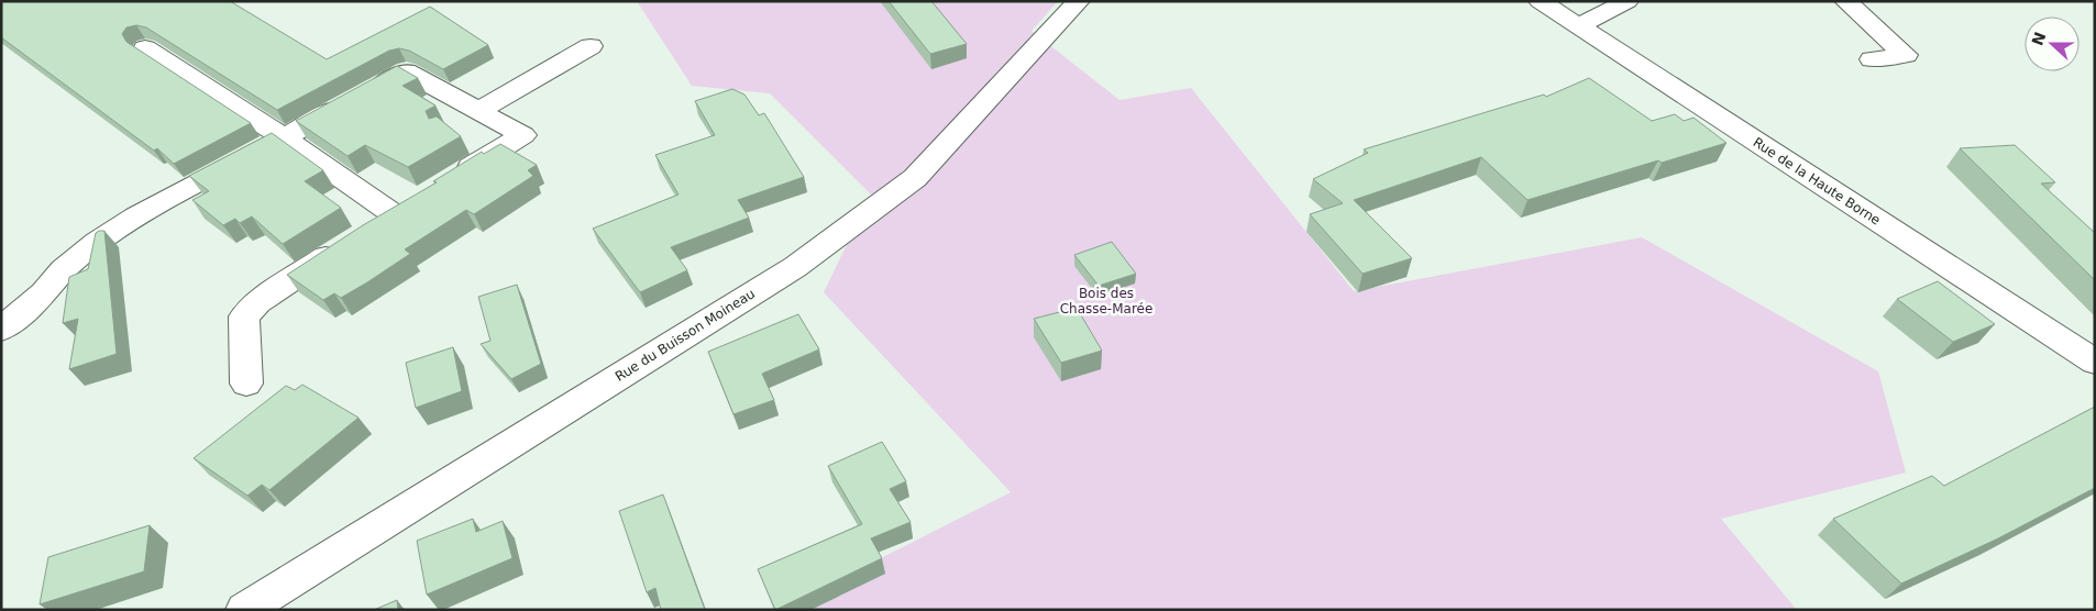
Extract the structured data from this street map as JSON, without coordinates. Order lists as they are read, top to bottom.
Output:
{
  "streets": {
    "street": ["Rue de la Haute Borne", "Rue du Buisson Moineau"]
  },
  "parks": ["Bois des Chasse-Marée"],
  "north": "left"
}
